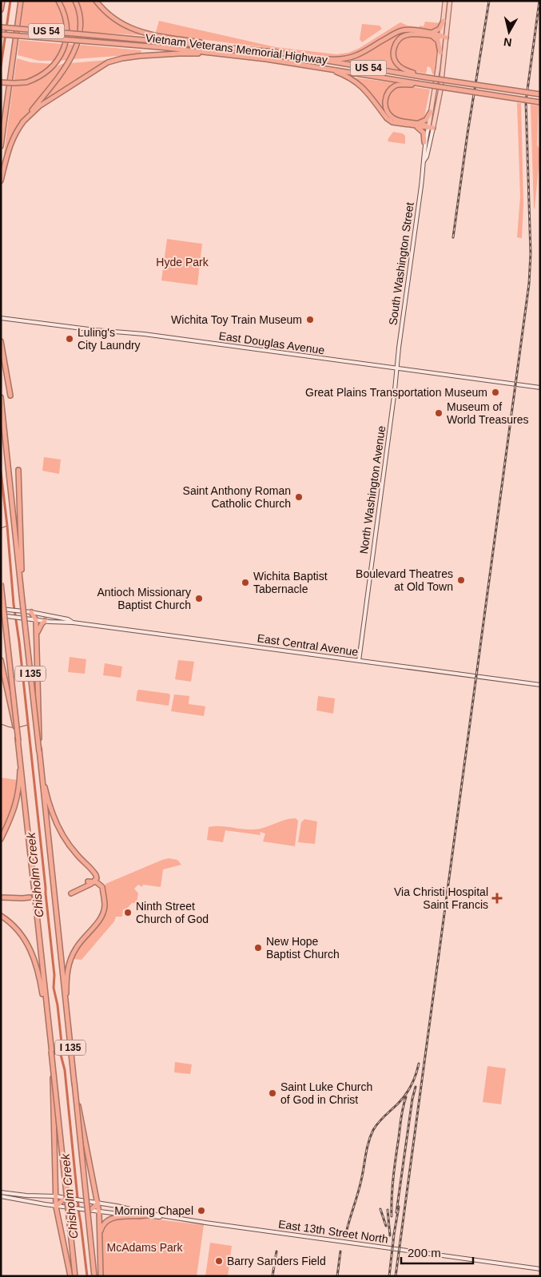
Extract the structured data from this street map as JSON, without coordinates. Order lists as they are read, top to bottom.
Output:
{
  "streets": {
    "highway": ["US 54", "Vietnam Veterans Memorial Highway", "I 135"],
    "main road": [
      "South Washington Street",
      "East Douglas Avenue",
      "North Washington Avenue",
      "East Central Avenue",
      "East 13th Street North"
    ]
  },
  "crossings": [
    ["South Washington Street", "East Douglas Avenue"],
    ["South Washington Street", "North Washington Avenue"],
    ["East Douglas Avenue", "North Washington Avenue"],
    ["North Washington Avenue", "East Central Avenue"]
  ],
  "water": ["Chisholm Creek"],
  "parks": ["Hyde Park", "McAdams Park"],
  "places": {
    "other": [
      "Wichita Toy Train Museum",
      "Luling's City Laundry",
      "Great Plains Transportation Museum",
      "Museum of World Treasures",
      "Saint Anthony Roman Catholic Church",
      "Boulevard Theatres at Old Town",
      "Wichita Baptist Tabernacle",
      "Antioch Missionary Baptist Church",
      "Ninth Street Church of God",
      "New Hope Baptist Church",
      "Saint Luke Church of God in Christ",
      "Morning Chapel",
      "Barry Sanders Field"
    ],
    "health": ["Via Christi Hospital Saint Francis"]
  },
  "scale_bar": "200 m",
  "north": "bottom"
}
